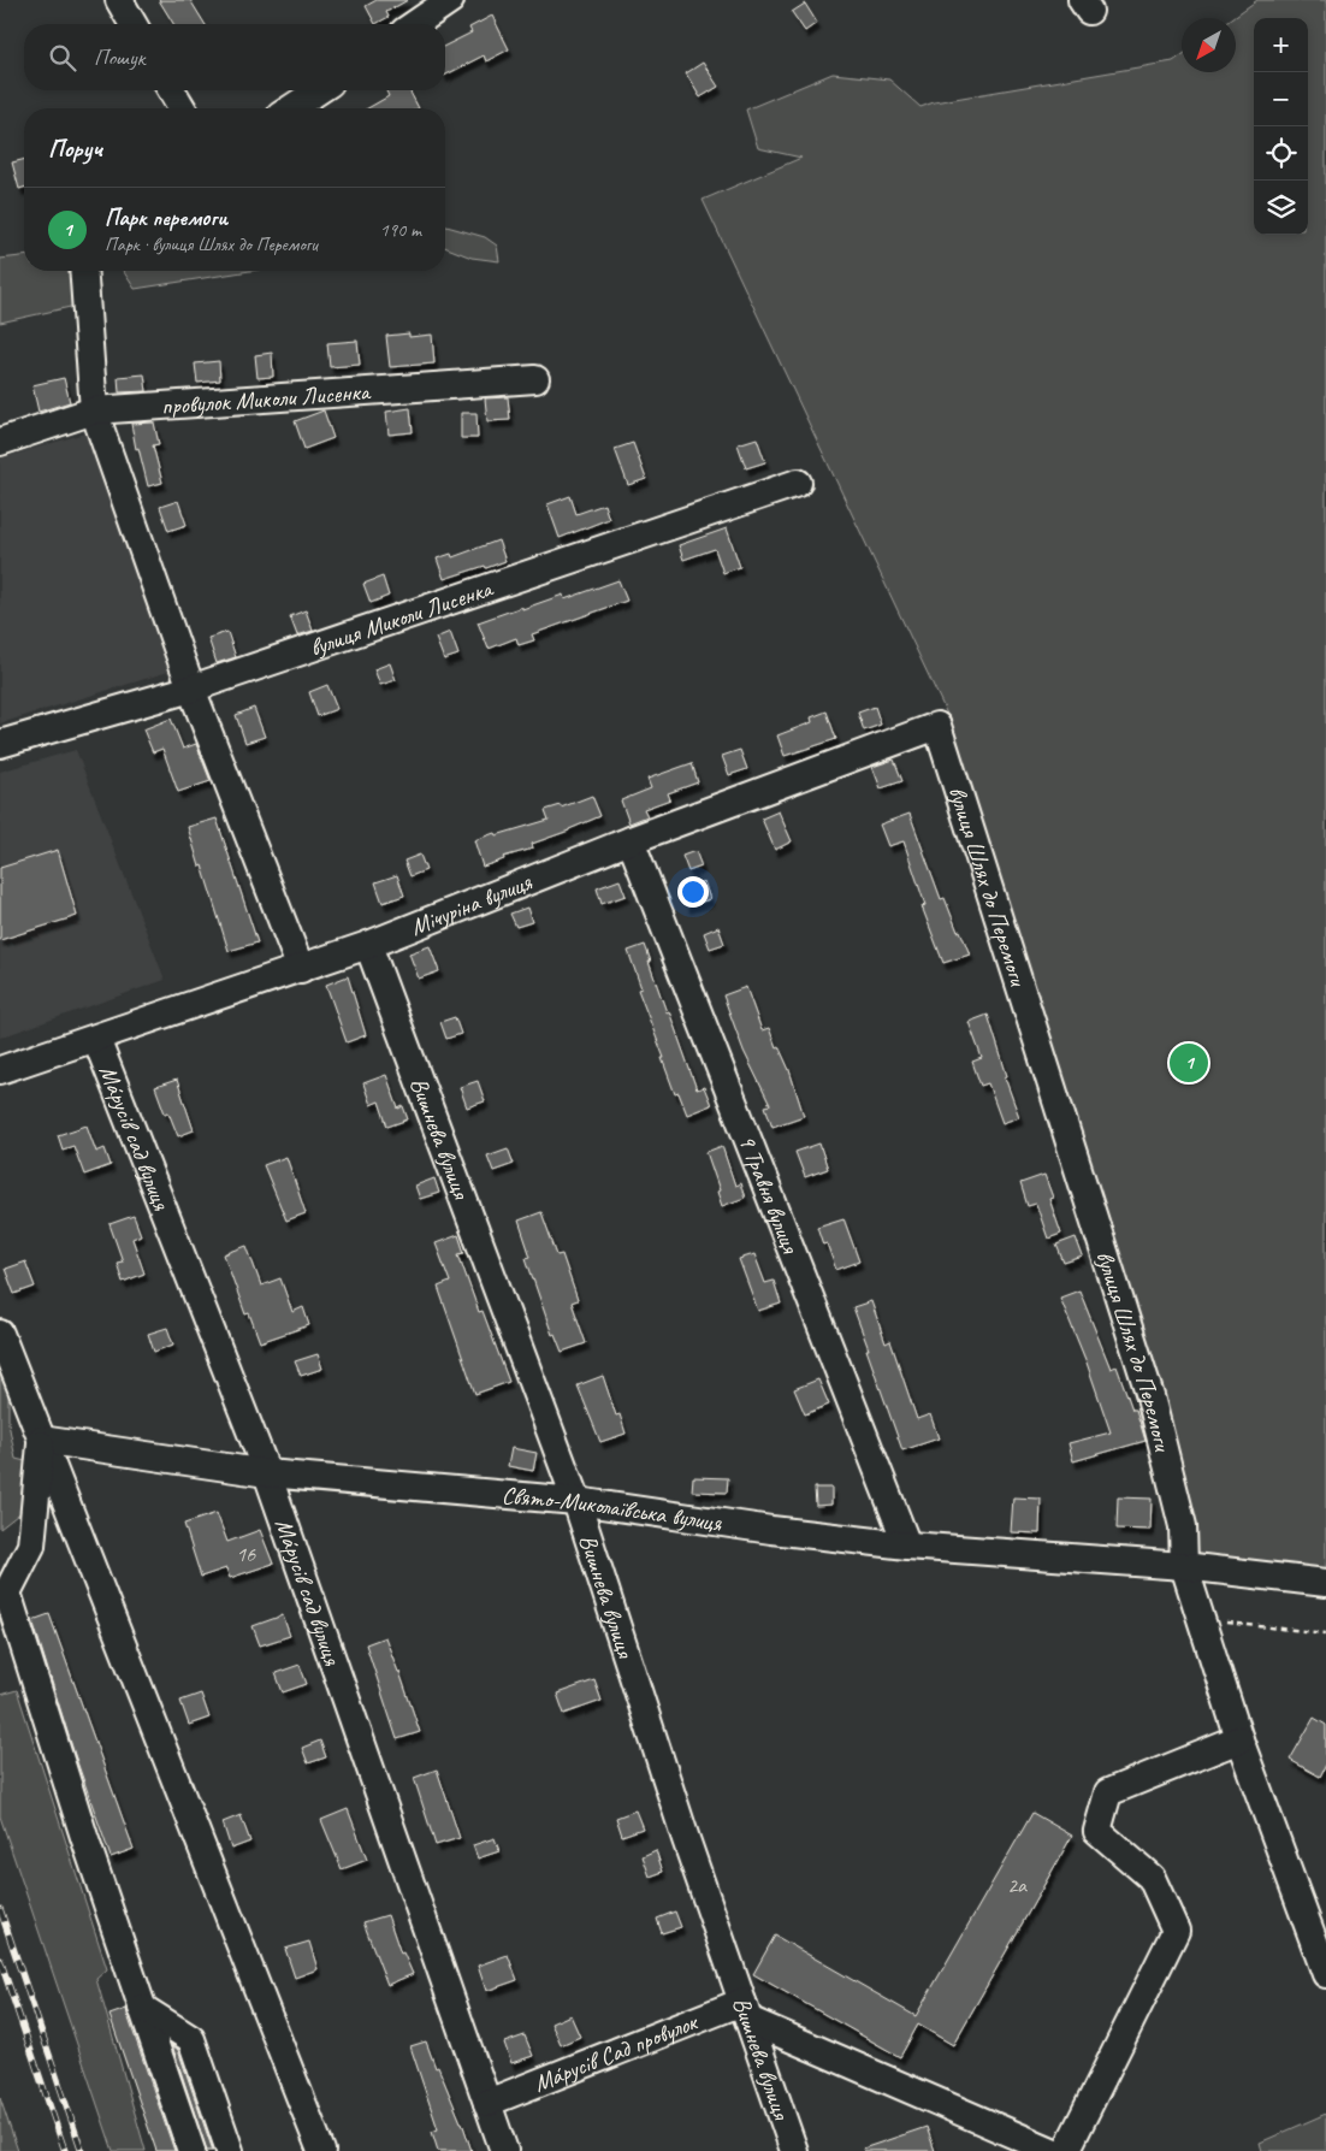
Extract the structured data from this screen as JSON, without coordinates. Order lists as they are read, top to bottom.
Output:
{
  "streets": {
    "street": [
      "провулок Миколи Лисенка",
      "вулиця Миколи Лисенка",
      "вулиця Шлях до Перемоги",
      "Мічуріна вулиця",
      "Мáрусів сад вулиця",
      "Вишнева вулиця",
      "9 Травня вулиця",
      "Свято-Миколаївська вулиця",
      "Мáрусів Сад провулок"
    ]
  },
  "crossings": [
    ["вулиця Шлях до Перемоги", "Мічуріна вулиця"],
    ["вулиця Шлях до Перемоги", "Свято-Миколаївська вулиця"],
    ["Мічуріна вулиця", "Мáрусів сад вулиця"],
    ["Мічуріна вулиця", "Вишнева вулиця"],
    ["Мічуріна вулиця", "9 Травня вулиця"],
    ["Мáрусів сад вулиця", "Свято-Миколаївська вулиця"],
    ["Мáрусів сад вулиця", "Мáрусів Сад провулок"],
    ["Вишнева вулиця", "Свято-Миколаївська вулиця"],
    ["Вишнева вулиця", "Мáрусів Сад провулок"],
    ["9 Травня вулиця", "Свято-Миколаївська вулиця"]
  ],
  "house_numbers": ["16", "2а"],
  "north": "bottom left",
  "page": {
    "map_buttons": ["+", "−"],
    "search": "Пошук",
    "heading": "Поруч",
    "list": [
      {
        "mark": "1",
        "name": "Парк перемоги",
        "note": "Парк · вулиця Шлях до Перемоги",
        "value": "190 m"
      }
    ],
    "pins": "1"
  }
}
